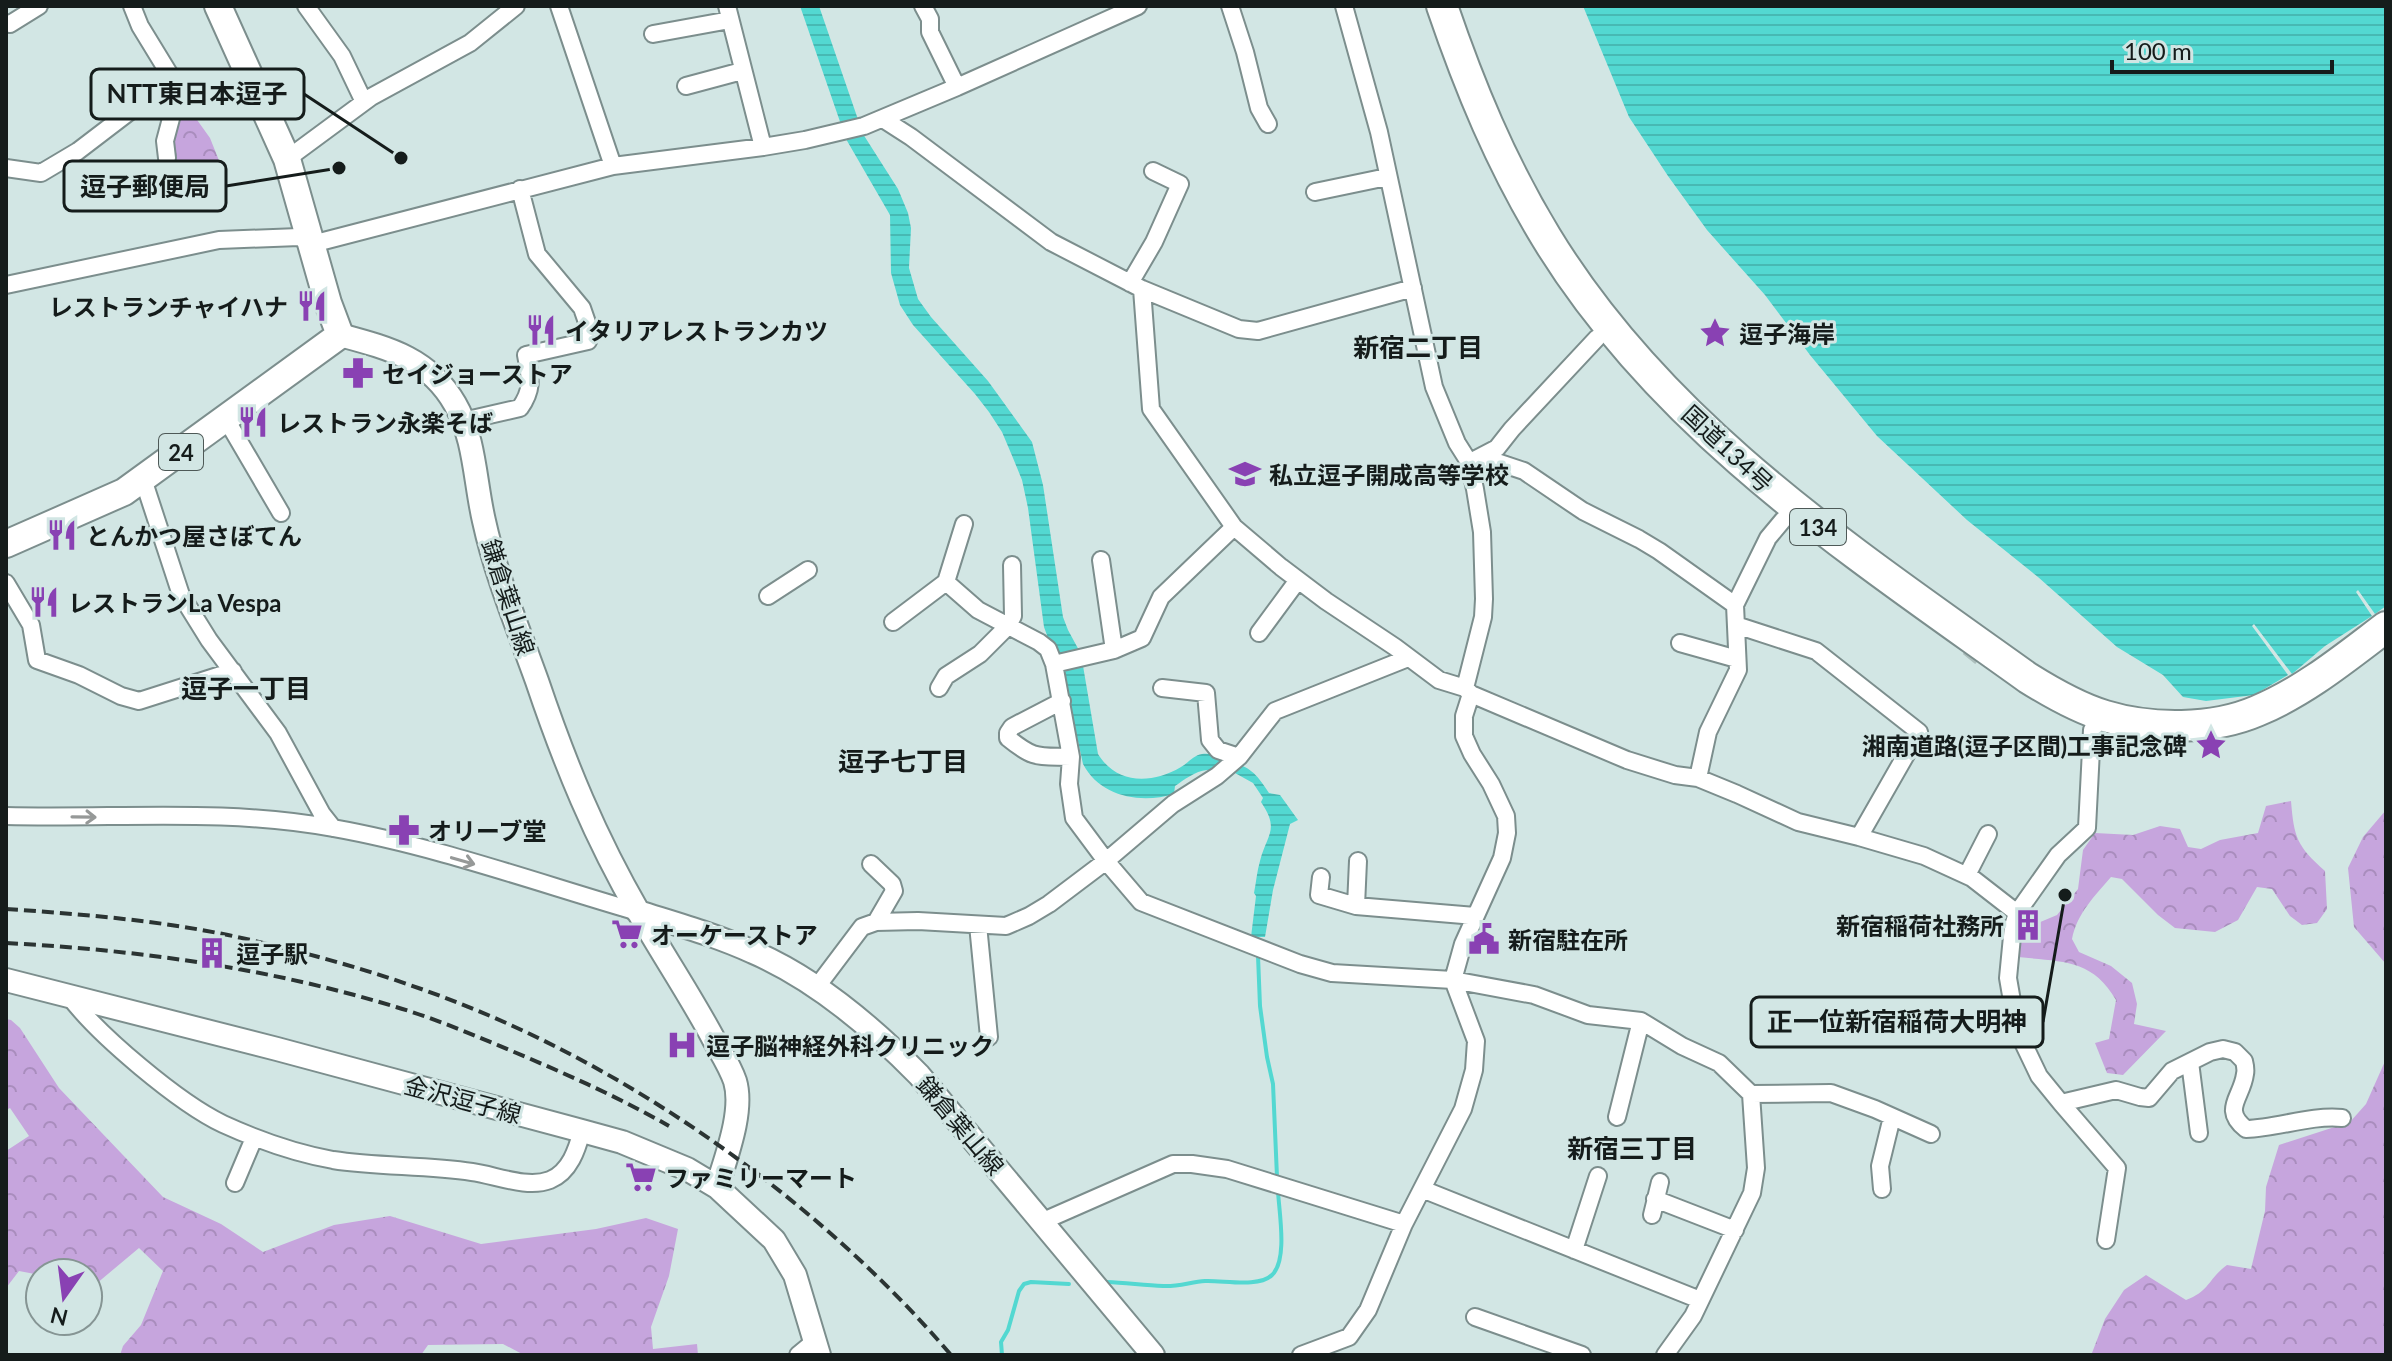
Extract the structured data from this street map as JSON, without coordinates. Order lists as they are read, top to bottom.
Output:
{
  "streets": {
    "highway": ["国道134号", "134"],
    "main road": ["24", "鎌倉葉山線", "金沢逗子線"]
  },
  "crossings": [
    ["24", "鎌倉葉山線"],
    ["鎌倉葉山線", "金沢逗子線"]
  ],
  "districts": [
    "新宿二丁目",
    "逗子一丁目",
    "逗子七丁目",
    "新宿三丁目"
  ],
  "places": {
    "other": ["NTT東日本逗子", "逗子郵便局", "正一位新宿稲荷大明神"],
    "restaurant": [
      "レストランチャイハナ",
      "イタリアレストランカツ",
      "レストラン永楽そば",
      "とんかつ屋さぼてん",
      "レストランLa Vespa"
    ],
    "place": ["逗子海岸", "湘南道路(逗子区間)工事記念碑"],
    "pharmacy": ["セイジョーストア", "オリーブ堂"],
    "school or university": ["私立逗子開成高等学校"],
    "building": ["新宿稲荷社務所", "逗子駅"],
    "supermarket": ["オーケーストア", "ファミリーマート"],
    "public building": ["新宿駐在所"],
    "hospital": ["逗子脳神経外科クリニック"]
  },
  "scale_bar": "100 m",
  "north": "bottom"
}
